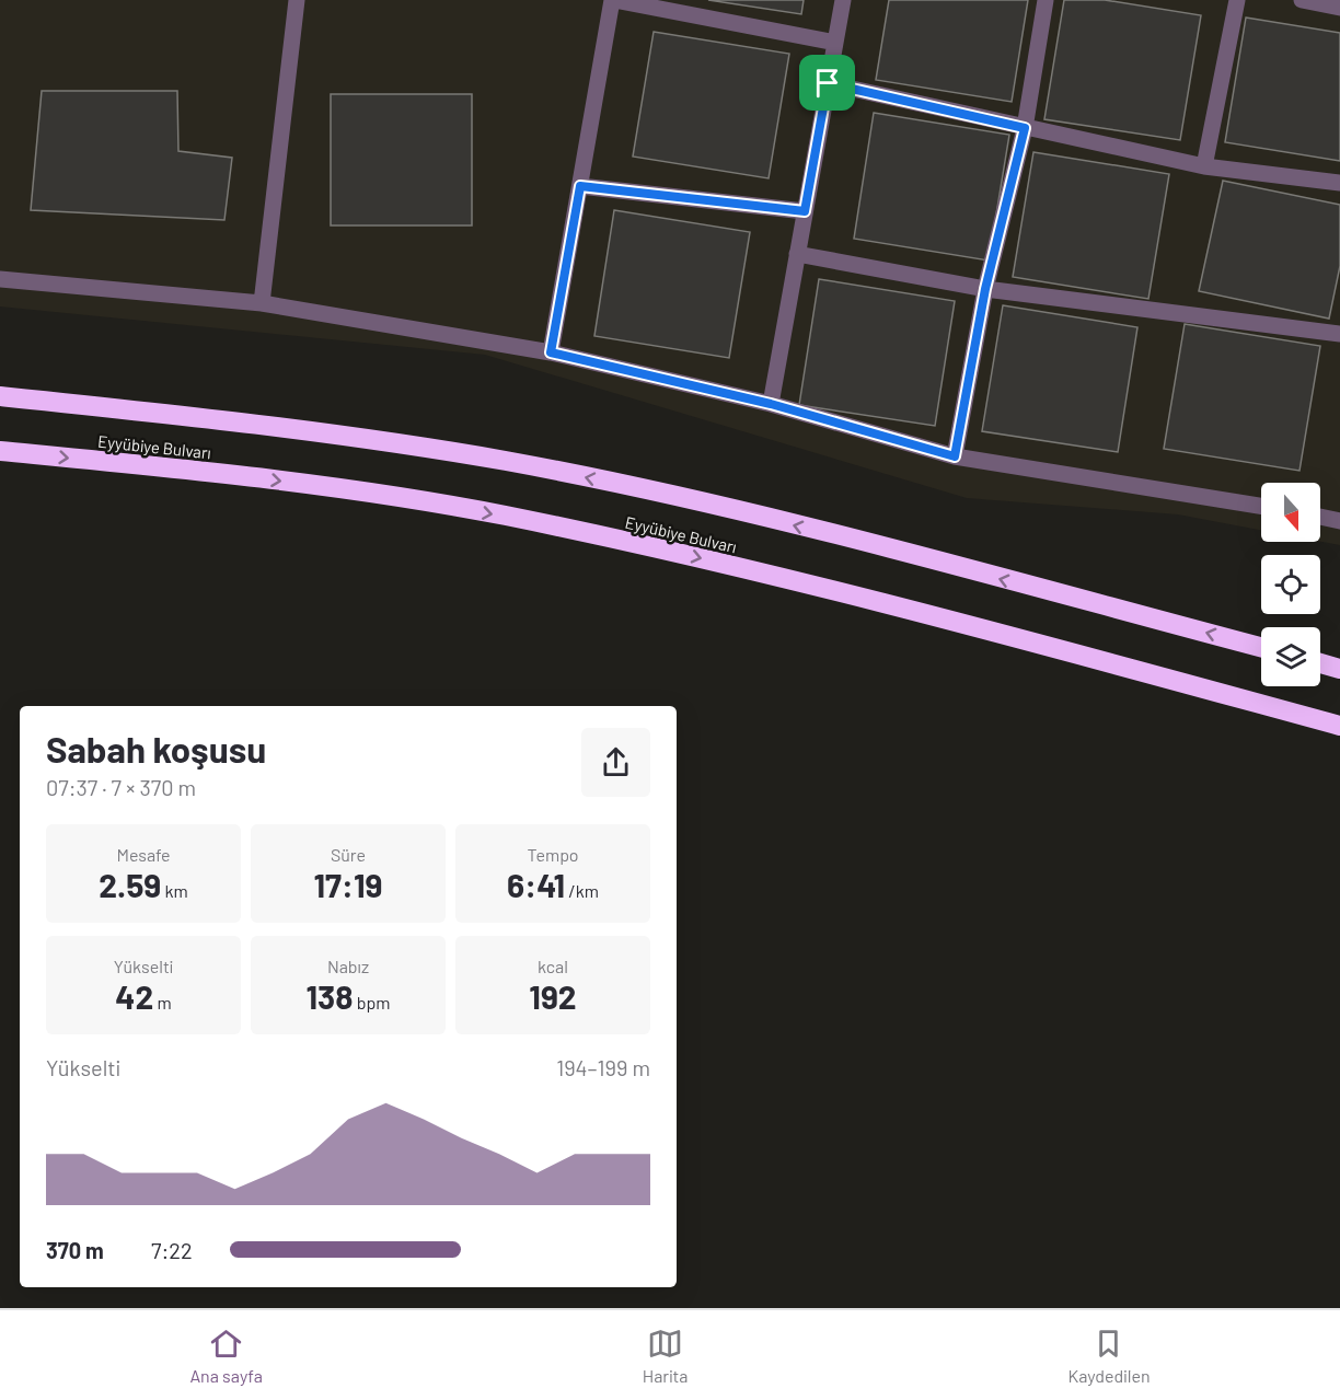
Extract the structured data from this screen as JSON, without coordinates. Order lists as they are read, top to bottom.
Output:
{
  "streets": {
    "highway": ["Eyyübiye Bulvarı"]
  },
  "north": "bottom",
  "page": {
    "heading": ["Sabah koşusu", "07:37 · 7 × 370 m"],
    "stats": [
      ["Mesafe", "2.59 km"],
      ["Süre", "17:19"],
      ["Tempo", "6:41 /km"],
      ["Yükselti", "42 m"],
      ["Nabız", "138 bpm"],
      ["kcal", "192"]
    ],
    "chart": ["Yükselti", "194–199 m"],
    "list": [
      {
        "name": "370 m",
        "note": "7:22"
      }
    ],
    "tabs": ["Ana sayfa", "Harita", "Kaydedilen"]
  }
}
